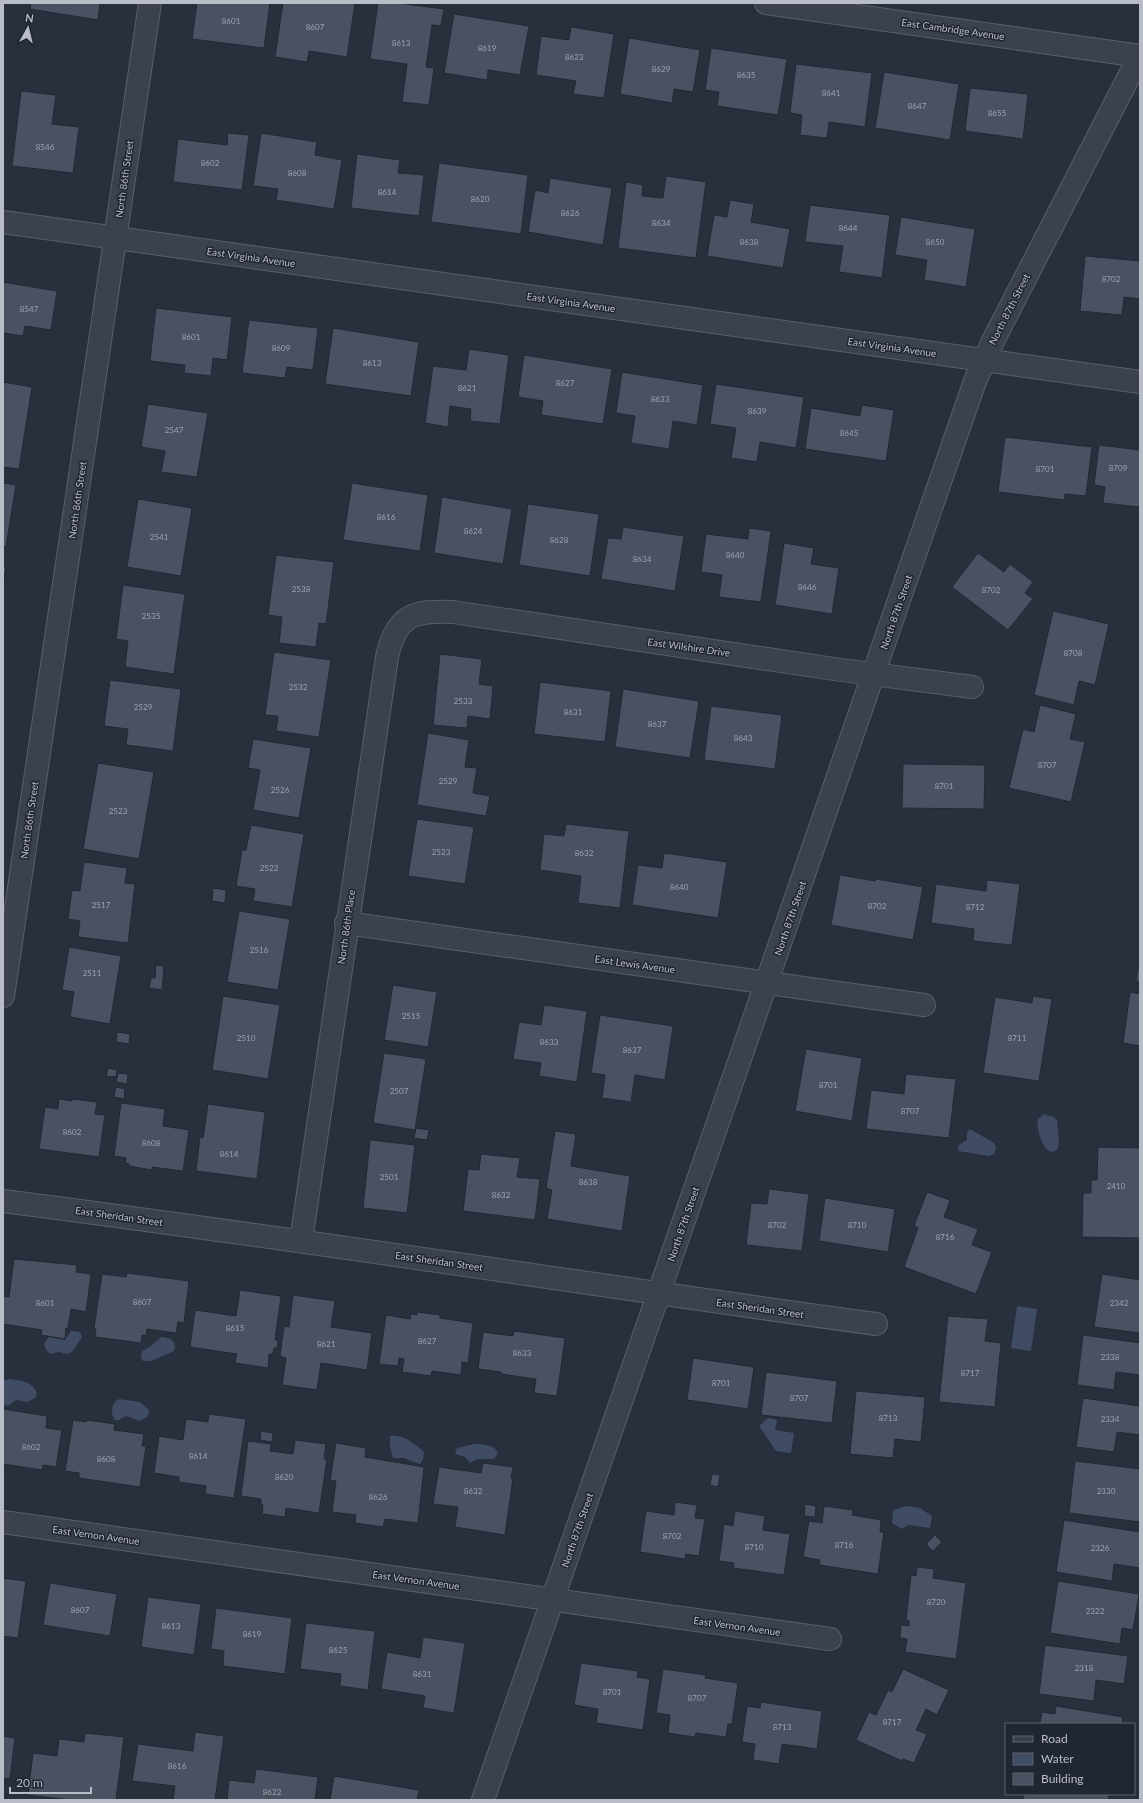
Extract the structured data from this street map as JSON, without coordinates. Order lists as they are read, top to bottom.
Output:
{
  "streets": {
    "street": [
      "East Cambridge Avenue",
      "North 86th Street",
      "East Virginia Avenue",
      "North 87th Street",
      "East Wilshire Drive",
      "North 86th Place",
      "East Lewis Avenue",
      "East Sheridan Street",
      "East Vernon Avenue"
    ]
  },
  "crossings": [
    ["East Cambridge Avenue", "North 87th Street"],
    ["North 86th Street", "East Virginia Avenue"],
    ["East Virginia Avenue", "North 87th Street"],
    ["North 87th Street", "East Wilshire Drive"],
    ["North 87th Street", "East Lewis Avenue"],
    ["North 87th Street", "East Sheridan Street"],
    ["North 87th Street", "East Vernon Avenue"],
    ["East Wilshire Drive", "North 86th Place"],
    ["North 86th Place", "East Lewis Avenue"],
    ["North 86th Place", "East Sheridan Street"]
  ],
  "house_numbers": [
    "8601",
    "8607",
    "8613",
    "8619",
    "8623",
    "8629",
    "8635",
    "8641",
    "8647",
    "8655",
    "8546",
    "8602",
    "8608",
    "8614",
    "8620",
    "8626",
    "8634",
    "8644",
    "8638",
    "8650",
    "8702",
    "8547",
    "8601",
    "8609",
    "8613",
    "8627",
    "8621",
    "8633",
    "8639",
    "2547",
    "8645",
    "8709",
    "8701",
    "8616",
    "8624",
    "2541",
    "8628",
    "8640",
    "8634",
    "8646",
    "2538",
    "8702",
    "2535",
    "8708",
    "2532",
    "2533",
    "2529",
    "8631",
    "8637",
    "8643",
    "8707",
    "2529",
    "8701",
    "2526",
    "2523",
    "2523",
    "8632",
    "2522",
    "8640",
    "2517",
    "8702",
    "8712",
    "2516",
    "2511",
    "2515",
    "2510",
    "8711",
    "8633",
    "8637",
    "8701",
    "2507",
    "8707",
    "8602",
    "8608",
    "8614",
    "2501",
    "8638",
    "2410",
    "8632",
    "8702",
    "8710",
    "8716",
    "8607",
    "8601",
    "2342",
    "8615",
    "8627",
    "8621",
    "8633",
    "2338",
    "8717",
    "8701",
    "8707",
    "8713",
    "2334",
    "8602",
    "8614",
    "8608",
    "8620",
    "8632",
    "2330",
    "8626",
    "8702",
    "8716",
    "8710",
    "2326",
    "8720",
    "8607",
    "2322",
    "8613",
    "8619",
    "8625",
    "2318",
    "8631",
    "8701",
    "8707",
    "8717",
    "8713",
    "8616",
    "8622"
  ],
  "legend": ["Road", "Water", "Building"],
  "scale_bar": "20 m",
  "north": "top"
}
